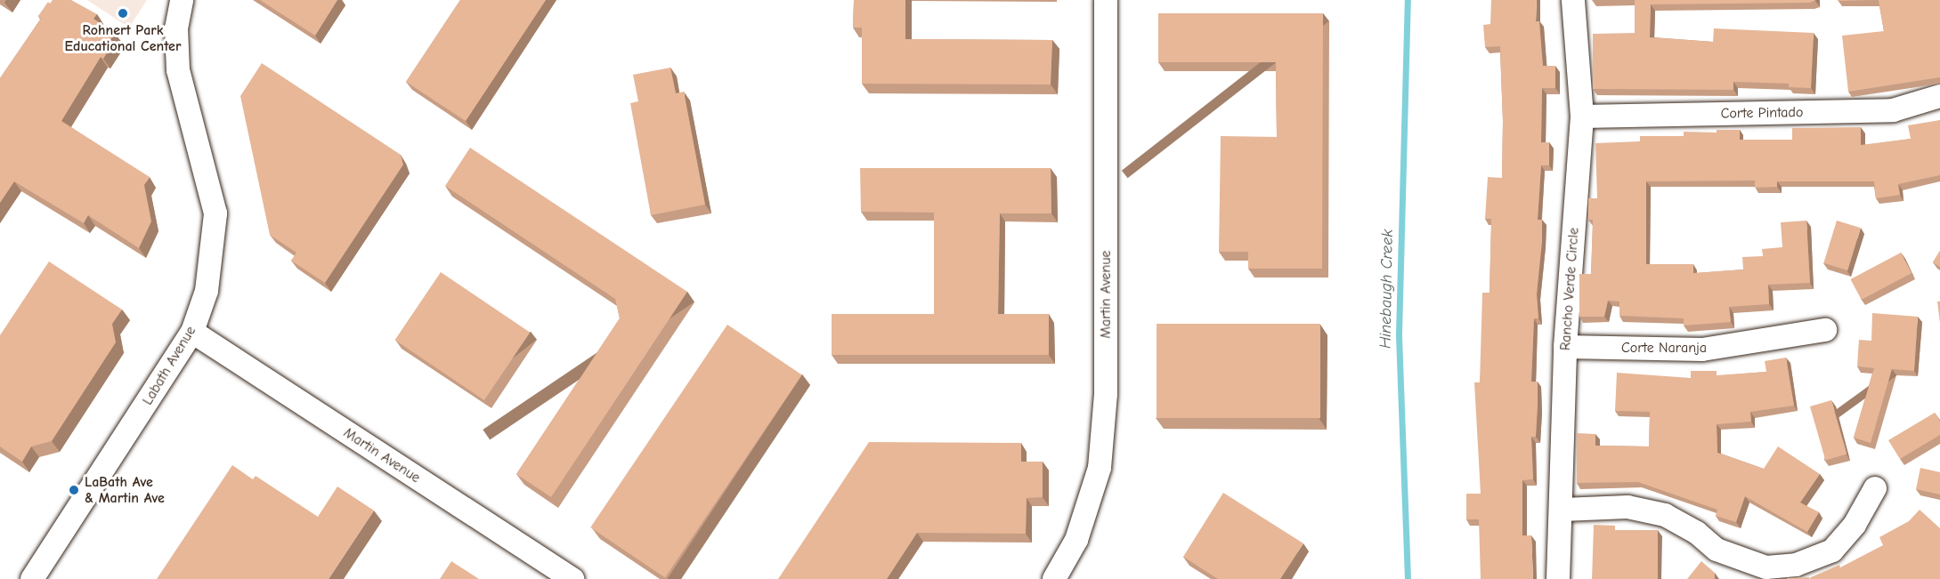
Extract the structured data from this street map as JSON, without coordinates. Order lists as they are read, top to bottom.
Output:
{
  "streets": {
    "street": [
      "Corte Pintado",
      "Rancho Verde Circle",
      "Martin Avenue",
      "Corte Naranja",
      "Labath Avenue"
    ]
  },
  "crossings": [
    ["Corte Pintado", "Rancho Verde Circle"],
    ["Rancho Verde Circle", "Corte Naranja"],
    ["Martin Avenue", "Labath Avenue"]
  ],
  "water": ["Hinebaugh Creek"],
  "places": ["Rohnert Park Educational Center", "LaBath Ave & Martin Ave"]
}
